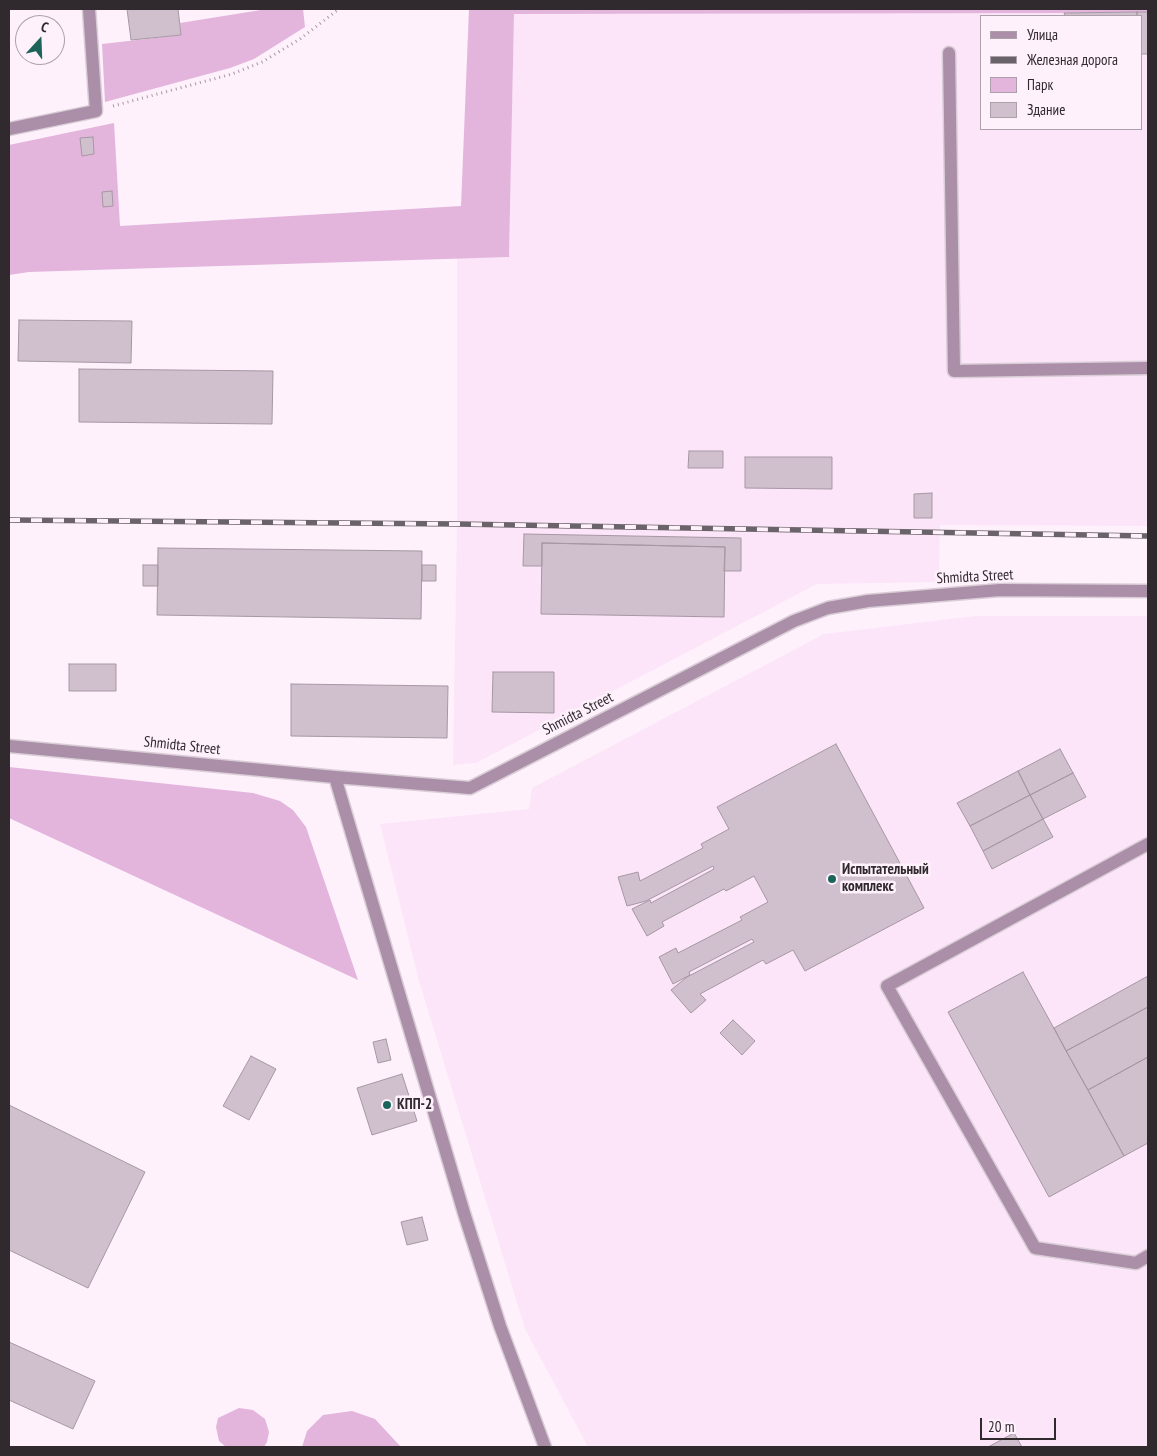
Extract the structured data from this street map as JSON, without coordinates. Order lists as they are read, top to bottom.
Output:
{
  "streets": {
    "street": ["Shmidta Street"]
  },
  "places": ["Испытательный комплекс", "КПП-2"],
  "legend": [
    "Улица",
    "Железная дорога",
    "Парк",
    "Здание"
  ],
  "scale_bar": "20 m",
  "north": "top"
}
